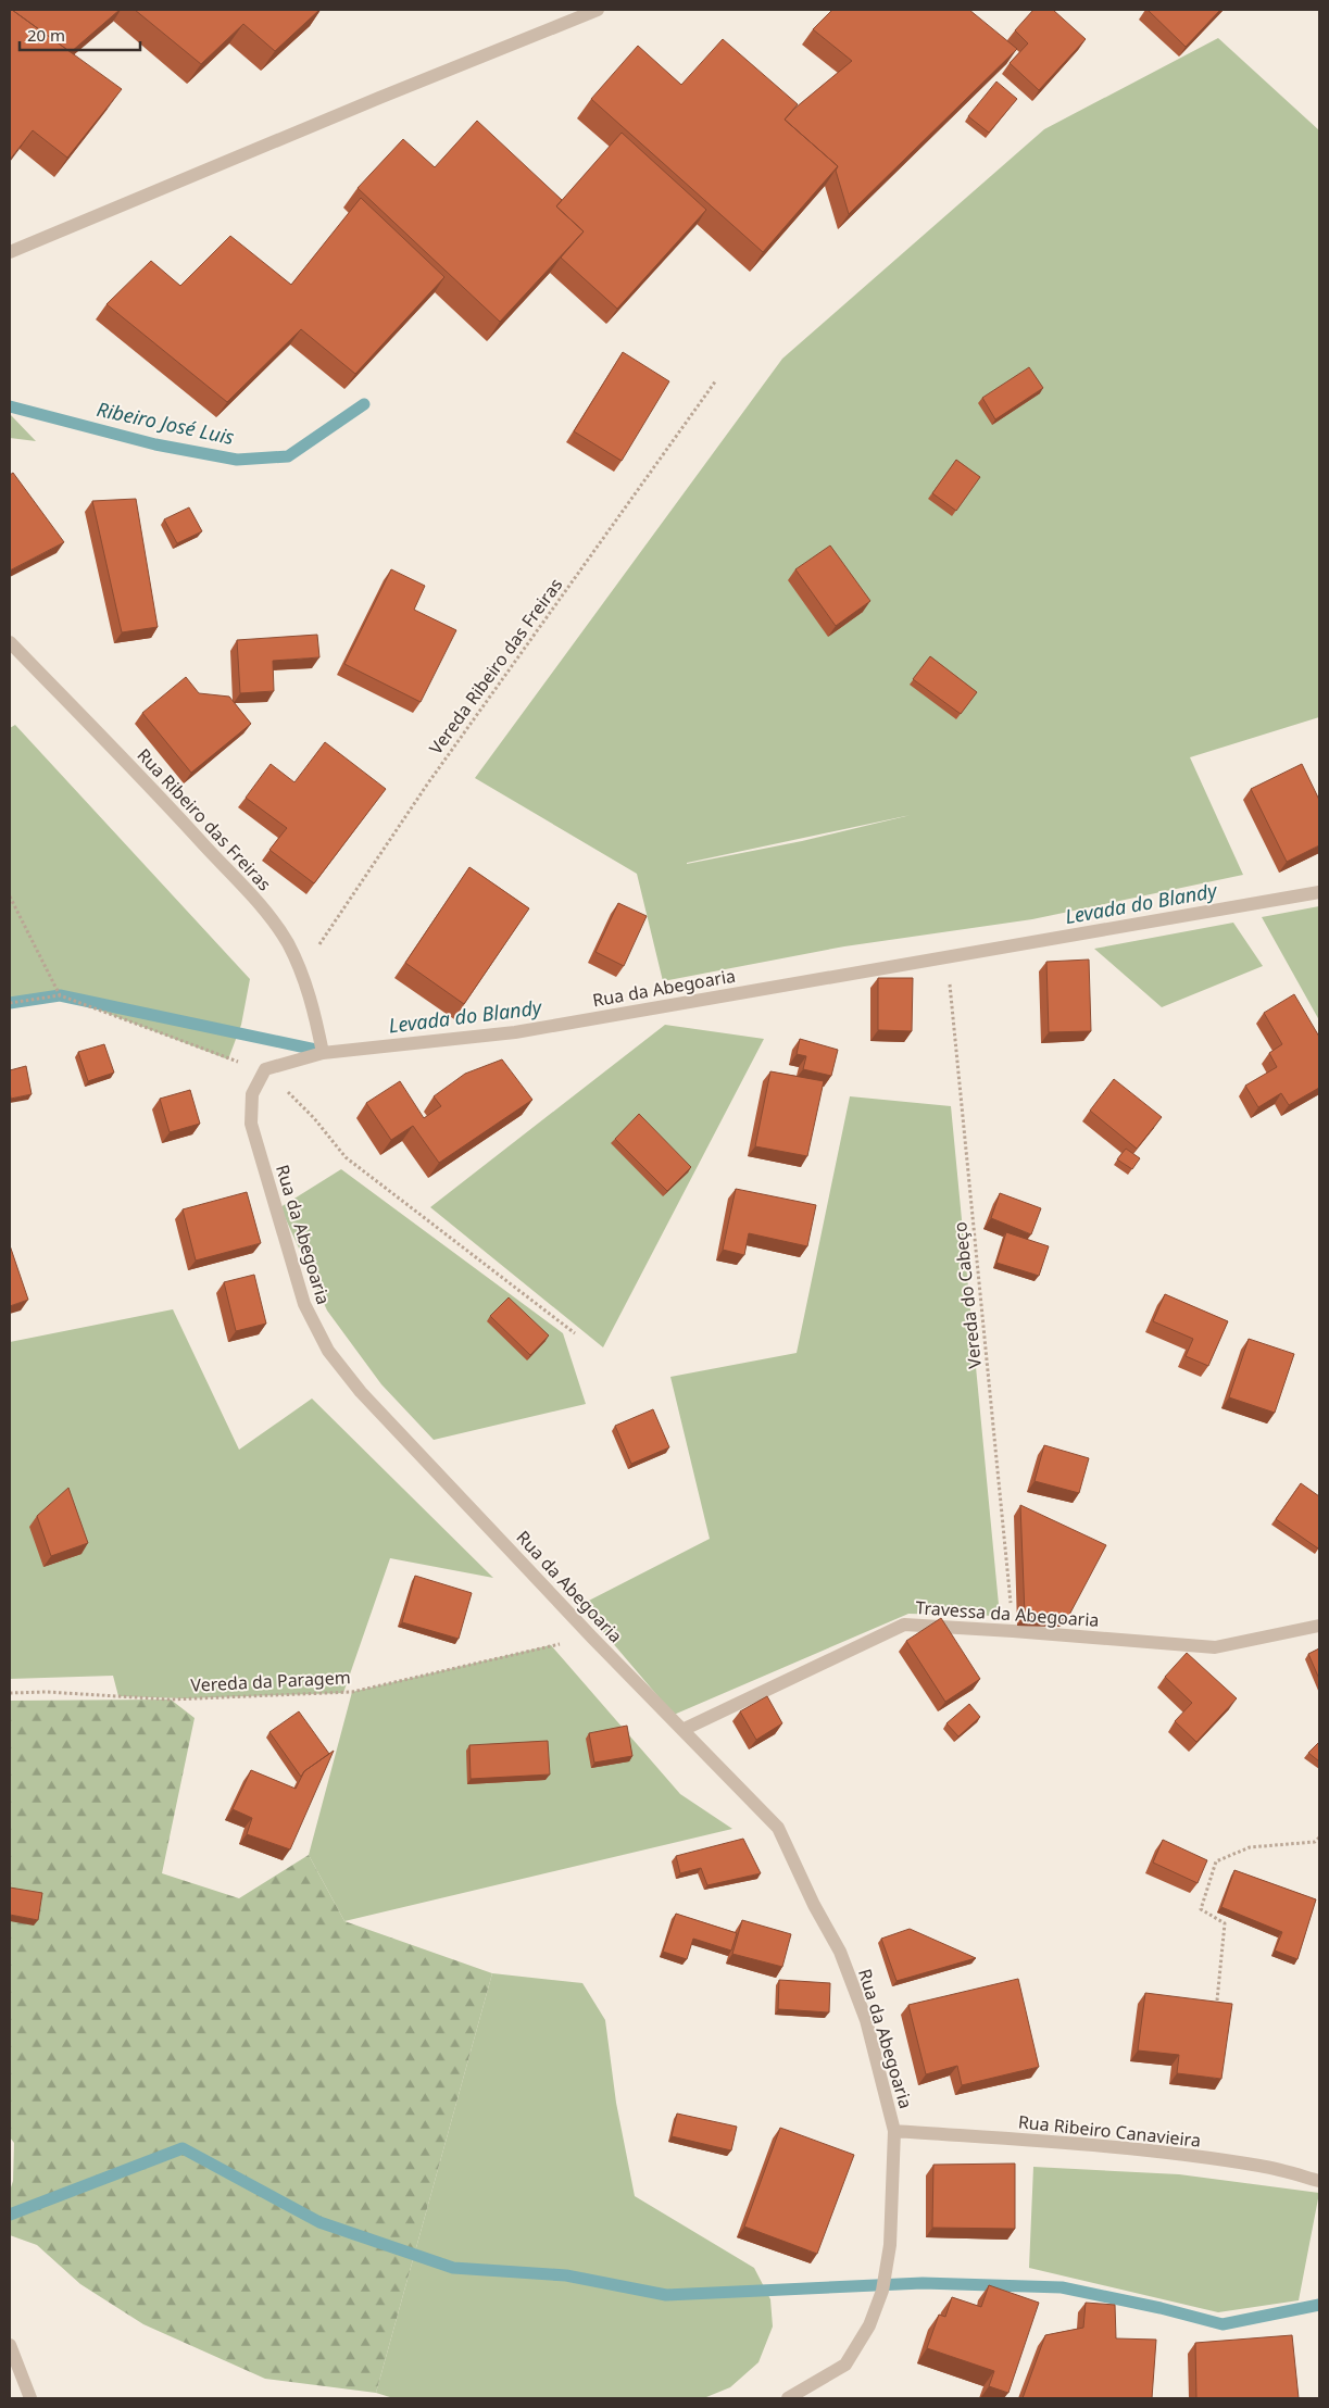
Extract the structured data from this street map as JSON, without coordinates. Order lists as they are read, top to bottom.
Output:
{
  "streets": {
    "street": [
      "Rua Ribeiro das Freiras",
      "Rua da Abegoaria",
      "Travessa da Abegoaria",
      "Rua Ribeiro Canavieira"
    ],
    "path": ["Vereda Ribeiro das Freiras", "Vereda do Cabeço", "Vereda da Paragem"]
  },
  "crossings": [
    ["Vereda Ribeiro das Freiras", "Rua Ribeiro das Freiras"],
    ["Rua Ribeiro das Freiras", "Rua da Abegoaria"],
    ["Rua da Abegoaria", "Vereda do Cabeço"],
    ["Rua da Abegoaria", "Travessa da Abegoaria"],
    ["Rua da Abegoaria", "Vereda da Paragem"],
    ["Rua da Abegoaria", "Rua Ribeiro Canavieira"],
    ["Vereda do Cabeço", "Travessa da Abegoaria"]
  ],
  "water": ["Ribeiro José Luis", "Levada do Blandy"],
  "scale_bar": "20 m"
}
